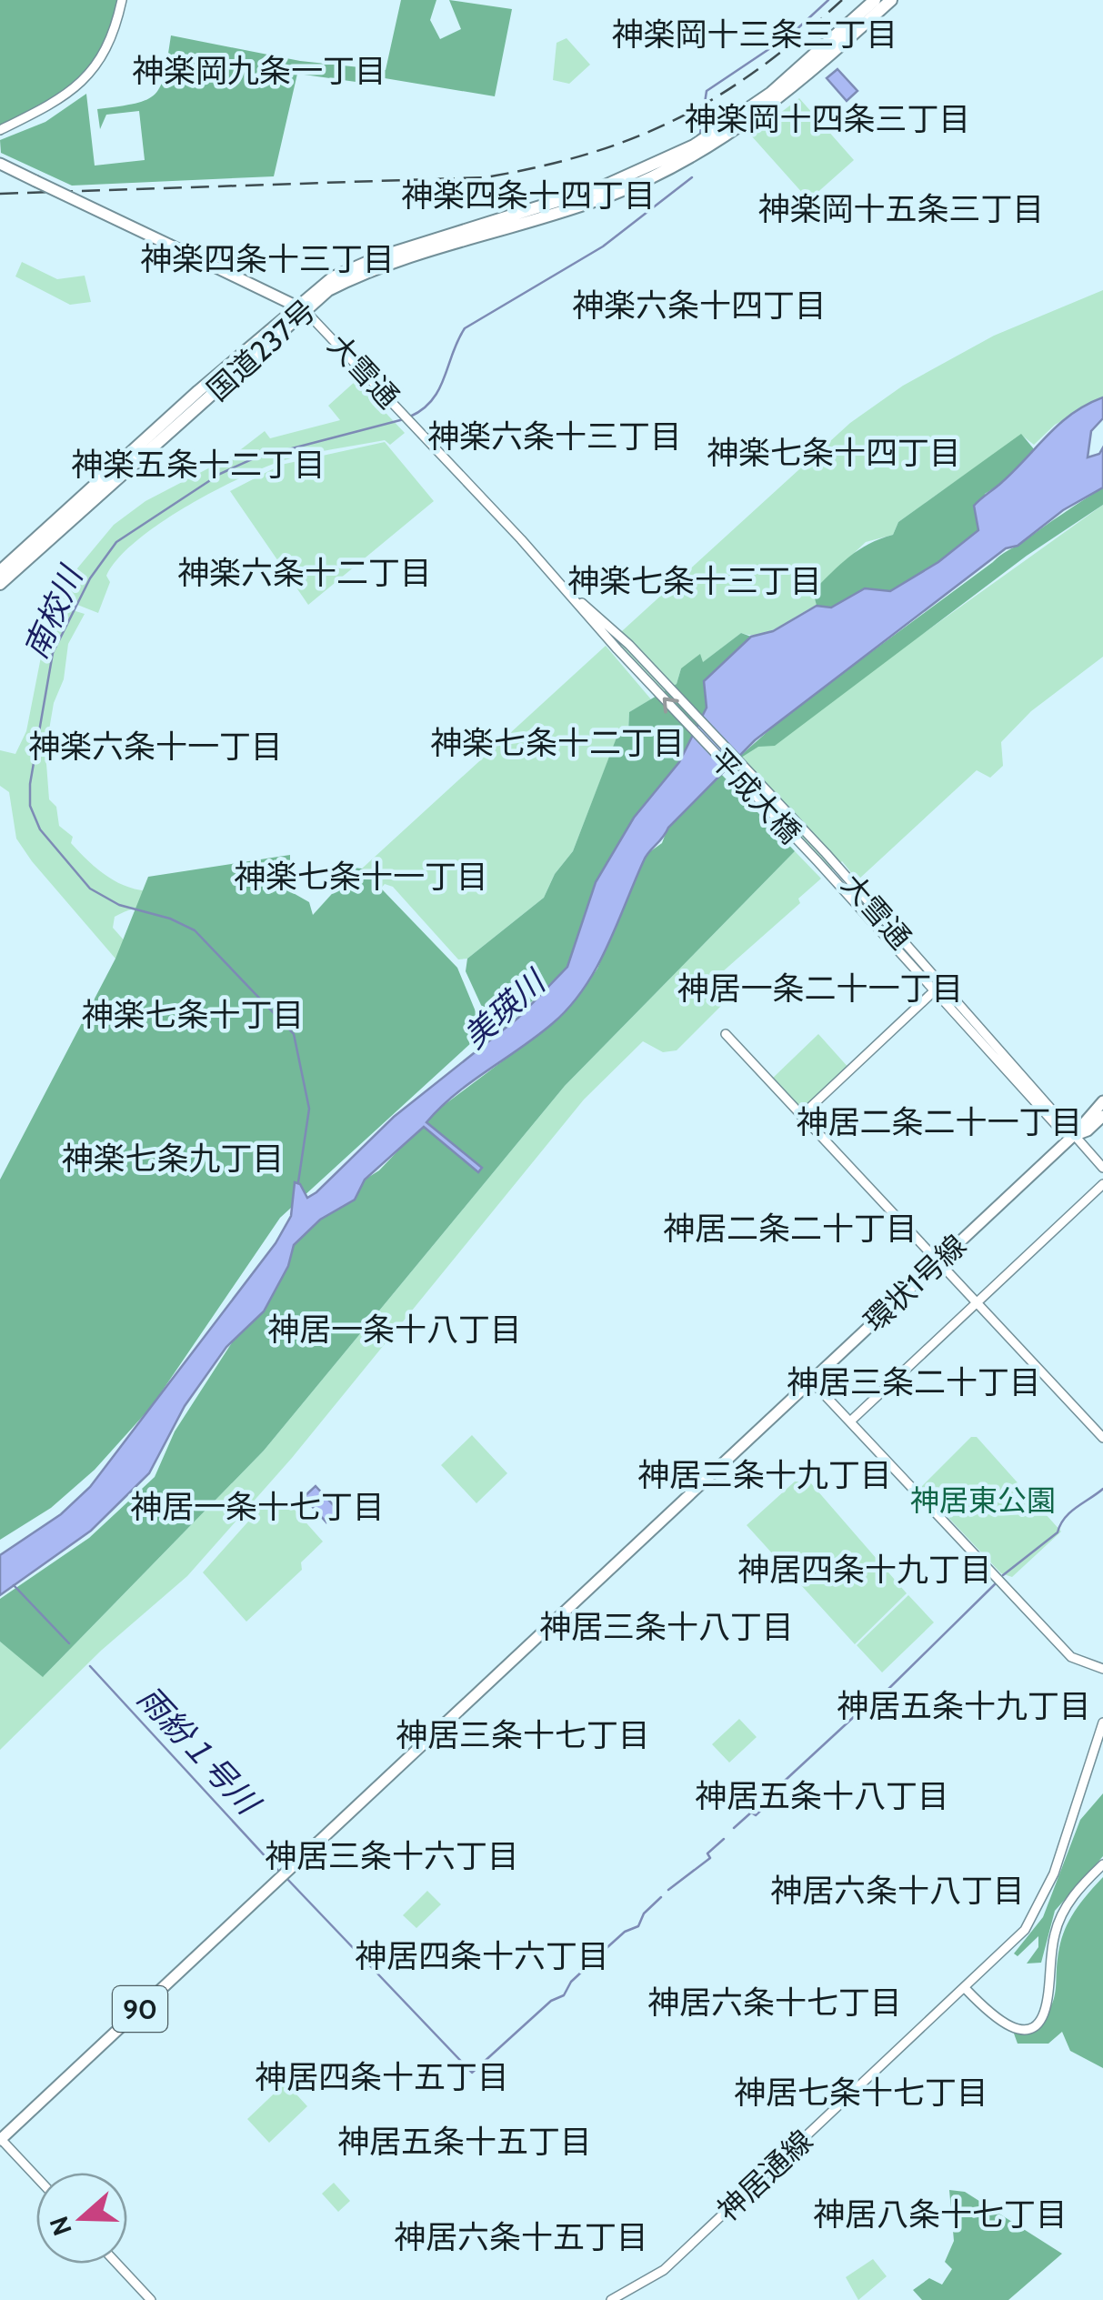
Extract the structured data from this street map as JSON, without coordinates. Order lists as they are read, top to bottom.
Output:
{
  "streets": {
    "highway": ["国道237号"],
    "main road": ["大雪通", "環状1号線", "90"],
    "street": ["平成大橋", "神居通線"]
  },
  "crossings": [
    ["国道237号", "大雪通"],
    ["大雪通", "平成大橋"],
    ["大雪通", "環状1号線"]
  ],
  "one_way": ["平成大橋"],
  "districts": [
    "神楽岡十三条三丁目",
    "神楽岡九条一丁目",
    "神楽岡十四条三丁目",
    "神楽四条十四丁目",
    "神楽岡十五条三丁目",
    "神楽四条十三丁目",
    "神楽六条十四丁目",
    "神楽六条十三丁目",
    "神楽七条十四丁目",
    "神楽五条十二丁目",
    "神楽六条十二丁目",
    "神楽七条十三丁目",
    "神楽七条十二丁目",
    "神楽六条十一丁目",
    "神楽七条十一丁目",
    "神居一条二十一丁目",
    "神楽七条十丁目",
    "神居二条二十一丁目",
    "神楽七条九丁目",
    "神居二条二十丁目",
    "神居一条十八丁目",
    "神居三条二十丁目",
    "神居三条十九丁目",
    "神居一条十七丁目",
    "神居四条十九丁目",
    "神居三条十八丁目",
    "神居五条十九丁目",
    "神居三条十七丁目",
    "神居五条十八丁目",
    "神居三条十六丁目",
    "神居六条十八丁目",
    "神居四条十六丁目",
    "神居六条十七丁目",
    "神居四条十五丁目",
    "神居七条十七丁目",
    "神居五条十五丁目",
    "神居八条十七丁目",
    "神居六条十五丁目"
  ],
  "water": ["南校川", "美瑛川", "雨紛１号川"],
  "parks": ["神居東公園"],
  "north": "left"
}
